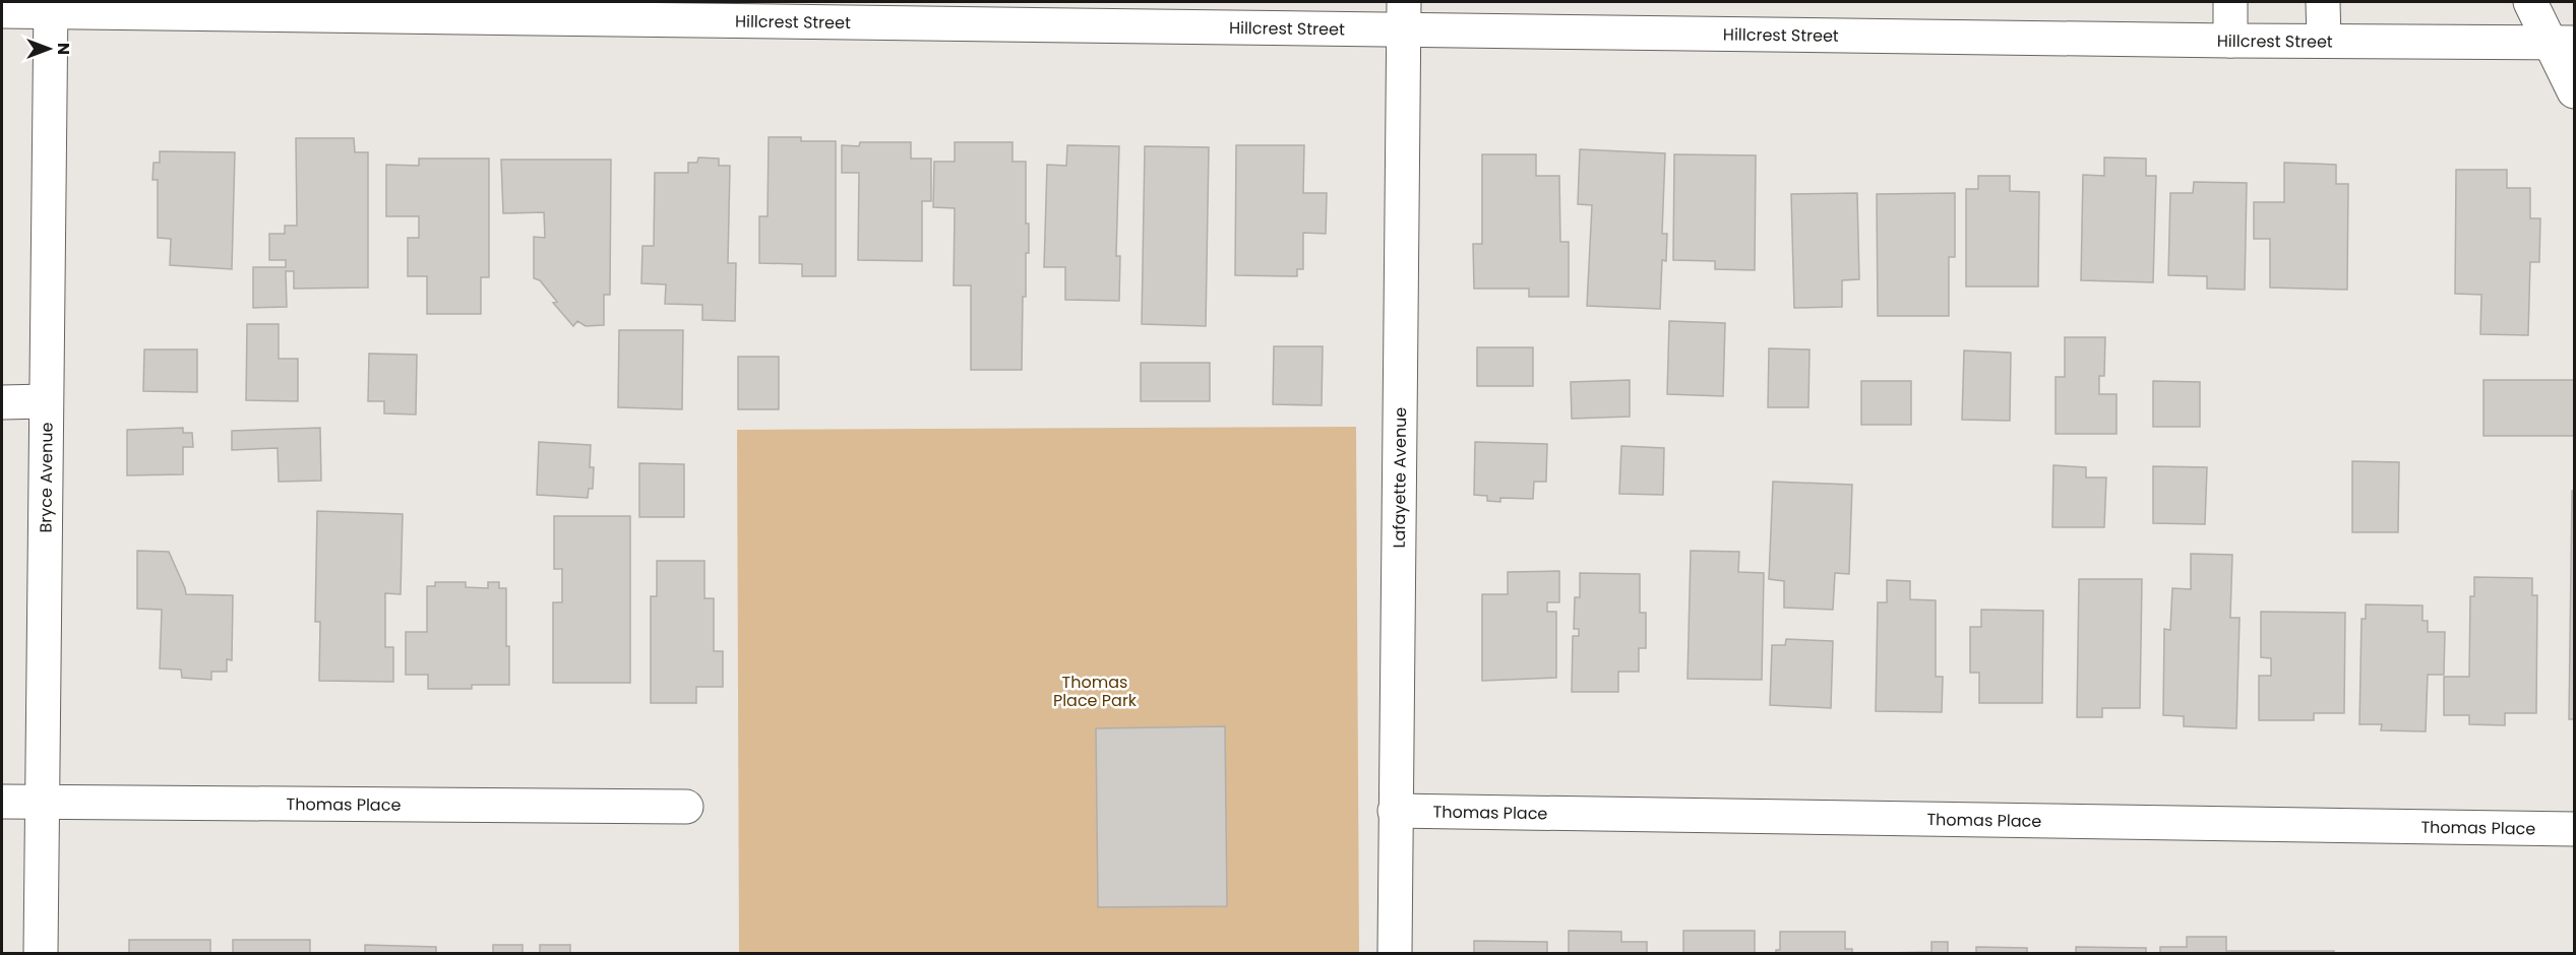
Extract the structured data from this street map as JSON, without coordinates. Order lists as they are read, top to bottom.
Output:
{
  "streets": {
    "street": [
      "Hillcrest Street",
      "Bryce Avenue",
      "Lafayette Avenue",
      "Thomas Place"
    ]
  },
  "crossings": [
    ["Hillcrest Street", "Bryce Avenue"],
    ["Hillcrest Street", "Lafayette Avenue"],
    ["Bryce Avenue", "Thomas Place"],
    ["Lafayette Avenue", "Thomas Place"]
  ],
  "parks": ["Thomas Place Park"],
  "north": "right"
}
